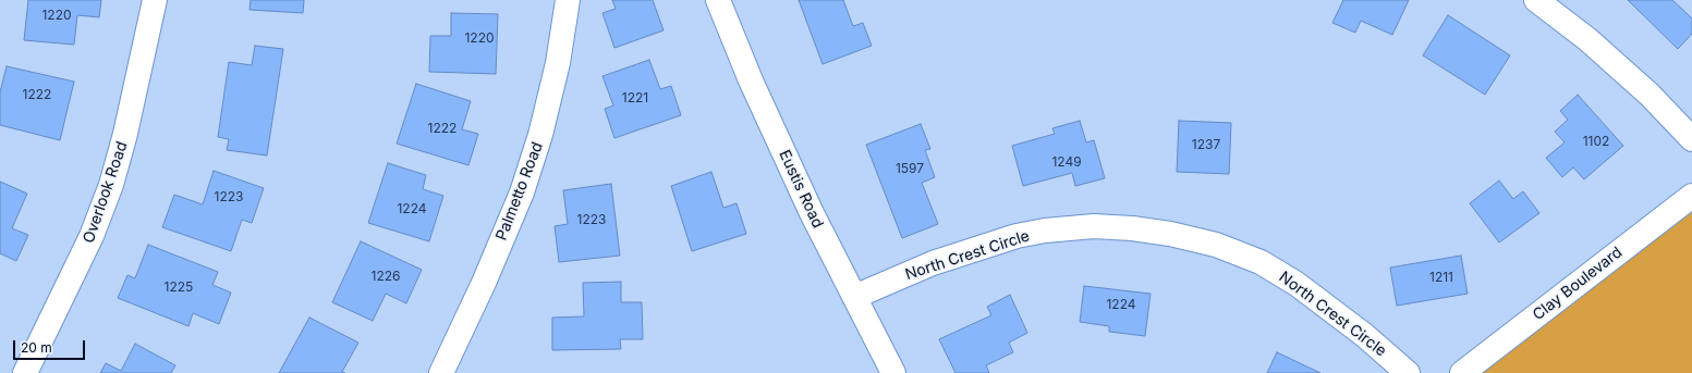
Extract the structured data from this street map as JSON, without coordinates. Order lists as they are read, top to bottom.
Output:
{
  "streets": {
    "street": [
      "Eustis Road",
      "Palmetto Road",
      "Overlook Road",
      "North Crest Circle",
      "Clay Boulevard"
    ]
  },
  "crossings": [
    ["Eustis Road", "North Crest Circle"]
  ],
  "house_numbers": [
    "1220",
    "1220",
    "1222",
    "1221",
    "1222",
    "1102",
    "1237",
    "1249",
    "1597",
    "1223",
    "1224",
    "1223",
    "1226",
    "1211",
    "1225",
    "1224"
  ],
  "scale_bar": "20 m"
}
